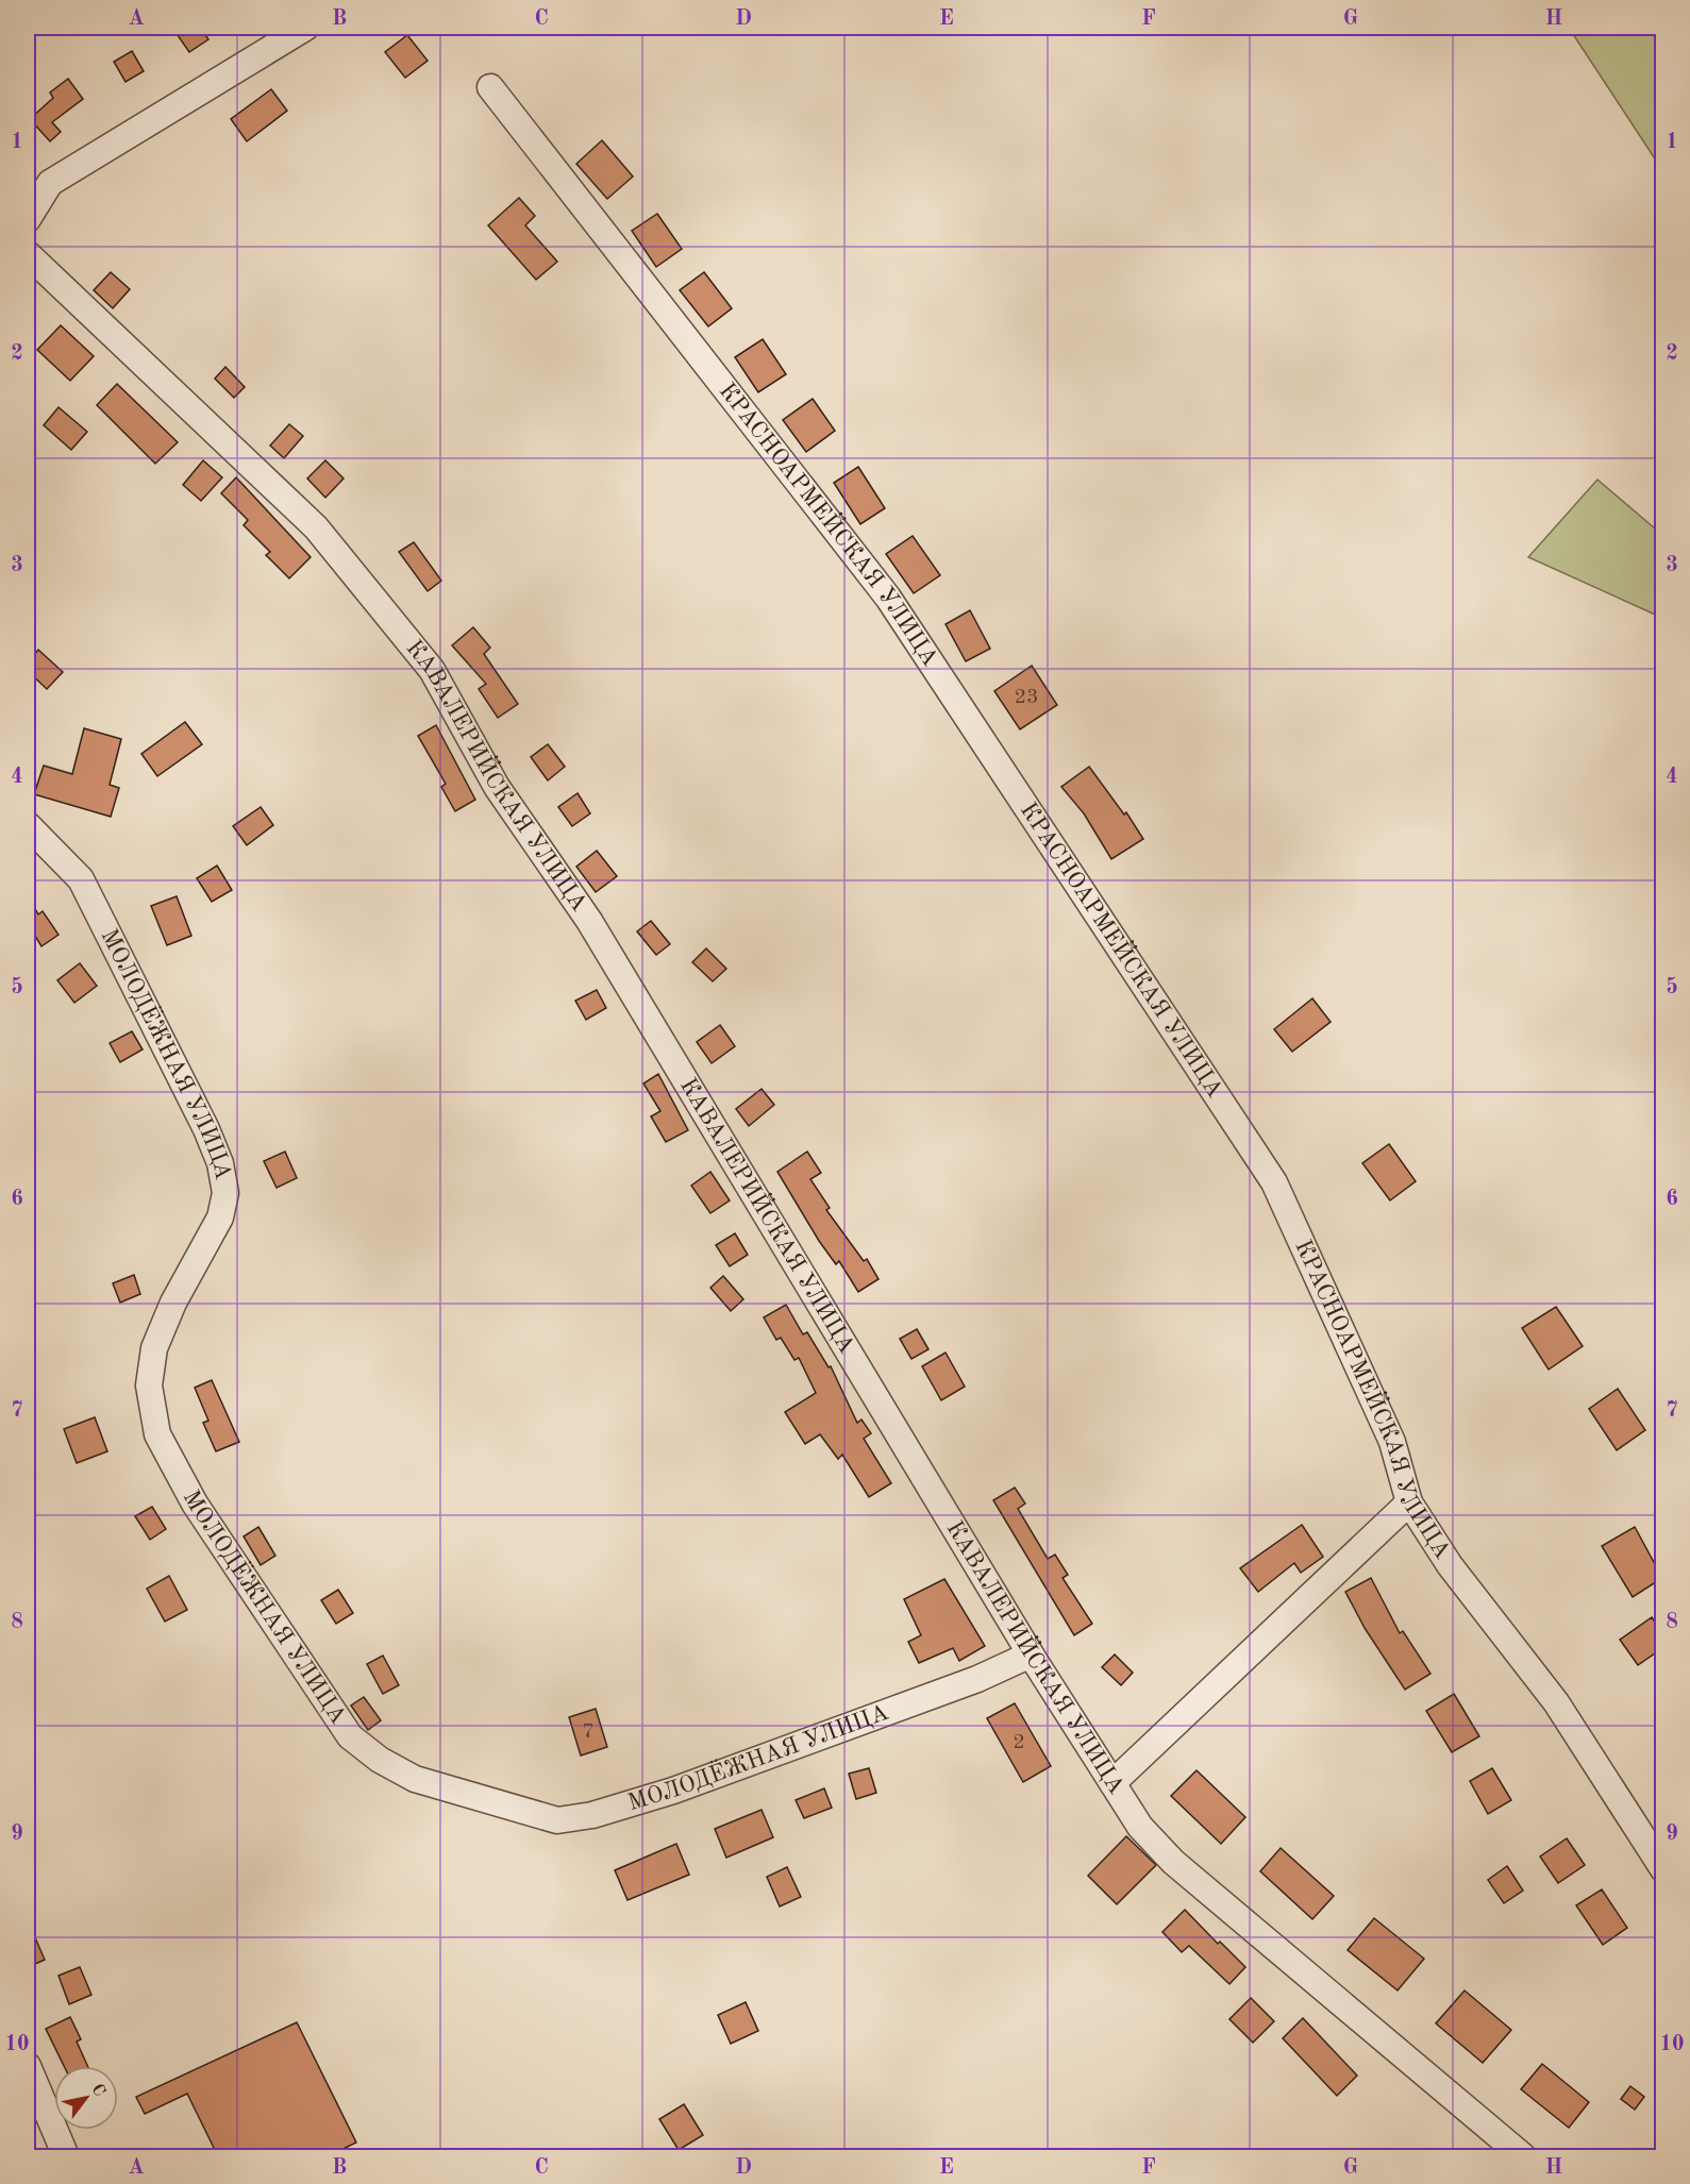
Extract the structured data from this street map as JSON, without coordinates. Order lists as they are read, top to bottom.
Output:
{
  "streets": {
    "street": ["КРАСНОАРМЕЙСКАЯ УЛИЦА", "КАВАЛЕРИЙСКАЯ УЛИЦА", "МОЛОДЁЖНАЯ УЛИЦА"]
  },
  "crossings": [
    ["КАВАЛЕРИЙСКАЯ УЛИЦА", "МОЛОДЁЖНАЯ УЛИЦА"]
  ],
  "house_numbers": ["23", "7", "2"],
  "north": "top right",
  "grid": {
    "columns": [
      "A",
      "B",
      "C",
      "D",
      "E",
      "F",
      "G",
      "H"
    ],
    "rows": [
      "1",
      "2",
      "3",
      "4",
      "5",
      "6",
      "7",
      "8",
      "9",
      "10"
    ]
  }
}
